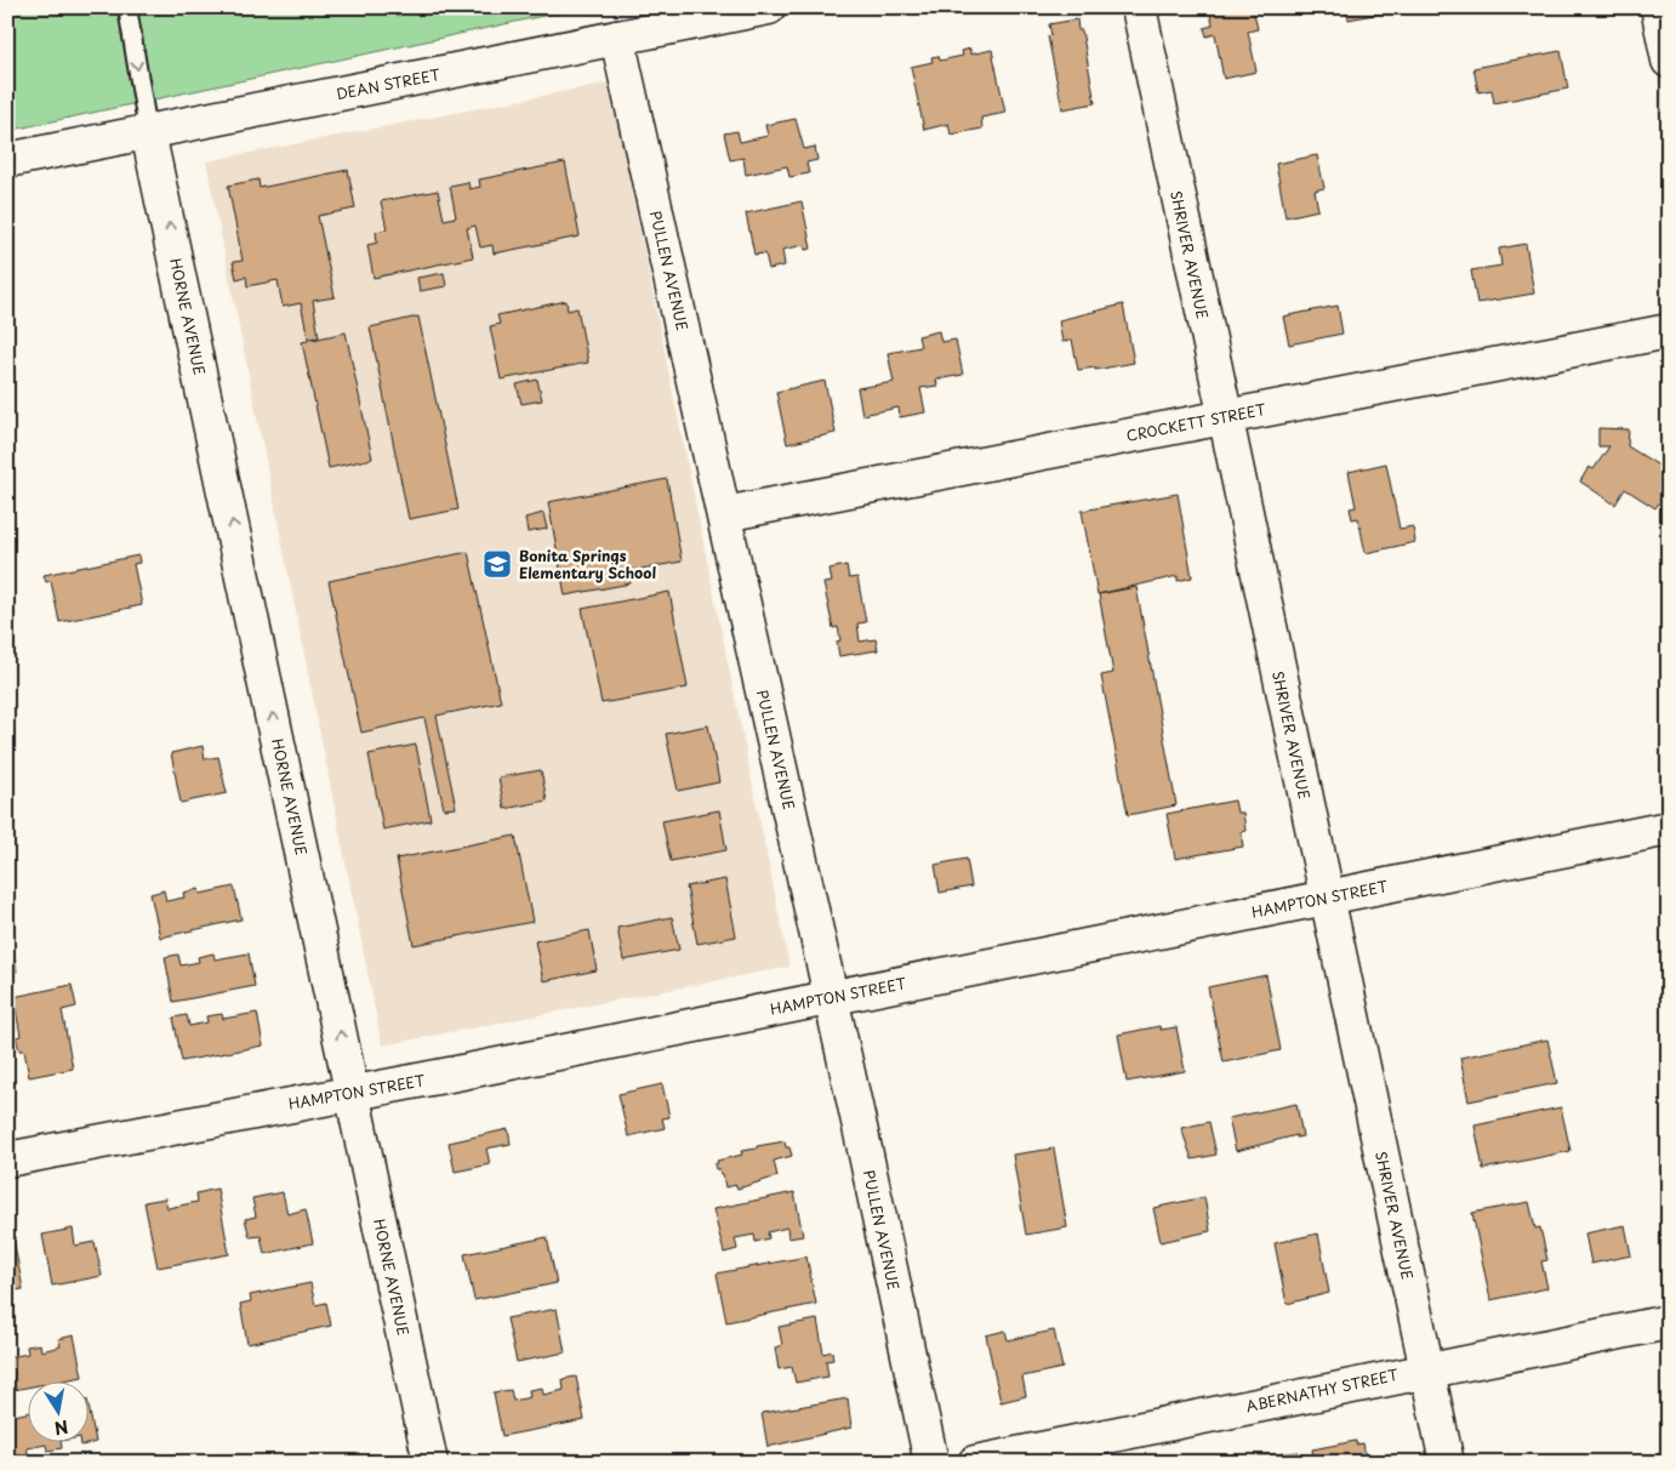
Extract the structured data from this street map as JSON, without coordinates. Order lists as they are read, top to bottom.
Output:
{
  "streets": {
    "street": [
      "DEAN STREET",
      "SHRIVER AVENUE",
      "PULLEN AVENUE",
      "HORNE AVENUE",
      "CROCKETT STREET",
      "HAMPTON STREET",
      "ABERNATHY STREET"
    ]
  },
  "crossings": [
    ["DEAN STREET", "PULLEN AVENUE"],
    ["DEAN STREET", "HORNE AVENUE"],
    ["SHRIVER AVENUE", "CROCKETT STREET"],
    ["SHRIVER AVENUE", "HAMPTON STREET"],
    ["SHRIVER AVENUE", "ABERNATHY STREET"],
    ["PULLEN AVENUE", "CROCKETT STREET"],
    ["PULLEN AVENUE", "HAMPTON STREET"],
    ["HORNE AVENUE", "HAMPTON STREET"]
  ],
  "one_way": ["HORNE AVENUE"],
  "places": {
    "school or university": ["Bonita Springs Elementary School"]
  },
  "north": "bottom"
}
